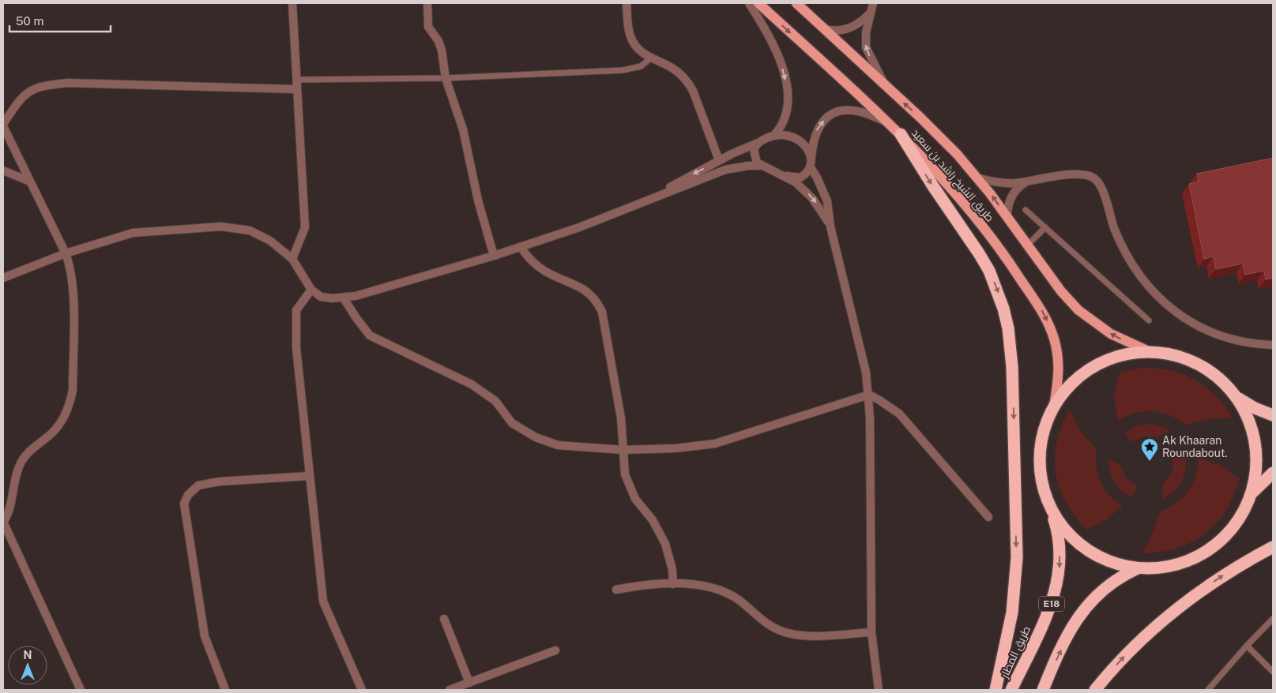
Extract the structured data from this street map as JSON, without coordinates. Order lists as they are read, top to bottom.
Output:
{
  "streets": {
    "highway": ["E18", "طريق المطار"],
    "main road": ["طريق الشيخ راشد بن سعيد"]
  },
  "one_way": ["طريق المطار"],
  "places": {
    "place": ["Ak Khaaran Roundabout."]
  },
  "scale_bar": "50 m",
  "north": "top"
}
